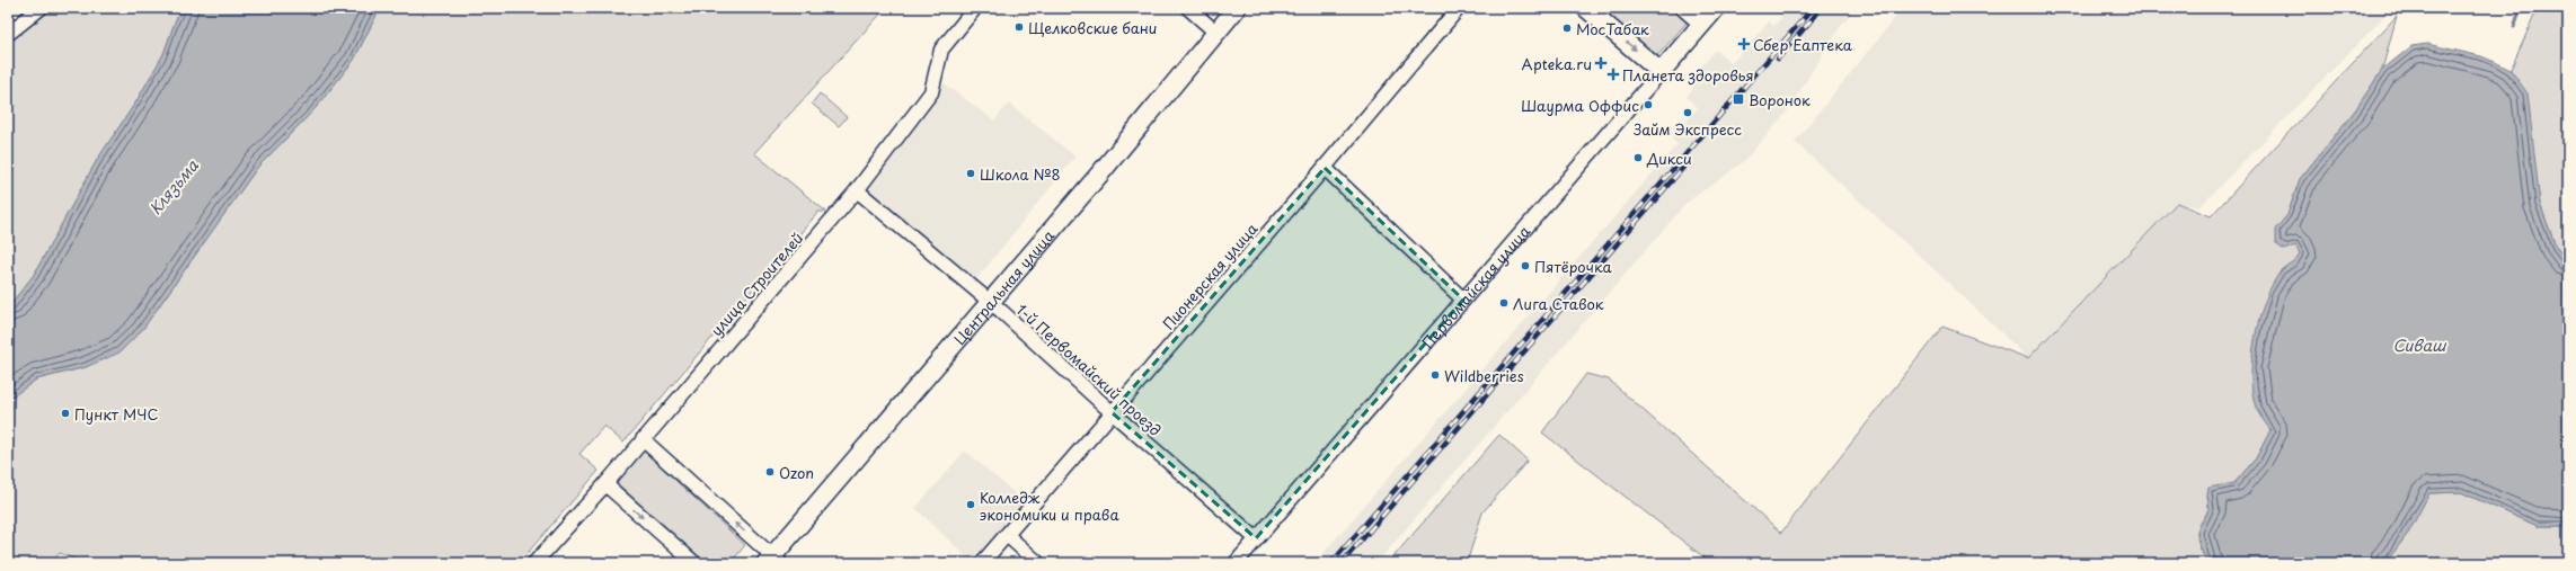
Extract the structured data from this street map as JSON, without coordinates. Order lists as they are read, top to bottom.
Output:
{
  "streets": {
    "main road": ["Центральная улица", "Первомайская улица"],
    "street": ["Пионерская улица", "улица Строителей", "1-й Первомайский проезд"]
  },
  "crossings": [
    ["Пионерская улица", "1-й Первомайский проезд"],
    ["улица Строителей", "1-й Первомайский проезд"],
    ["Центральная улица", "1-й Первомайский проезд"],
    ["Первомайская улица", "1-й Первомайский проезд"]
  ],
  "water": ["Клязьма", "Сиваш"],
  "places": {
    "other": [
      "Щелковские бани",
      "МосТабак",
      "Шаурма Оффис",
      "Займ Экспресс",
      "Дикси",
      "Школа №8",
      "Пятёрочка",
      "Лига Ставок",
      "Wildberries",
      "Пункт МЧС",
      "Ozon",
      "Колледж экономики и права"
    ],
    "health": ["Сбер Еаптека", "Apteka.ru", "Планета здоровья"],
    "transit": ["Воронок"]
  }
}
